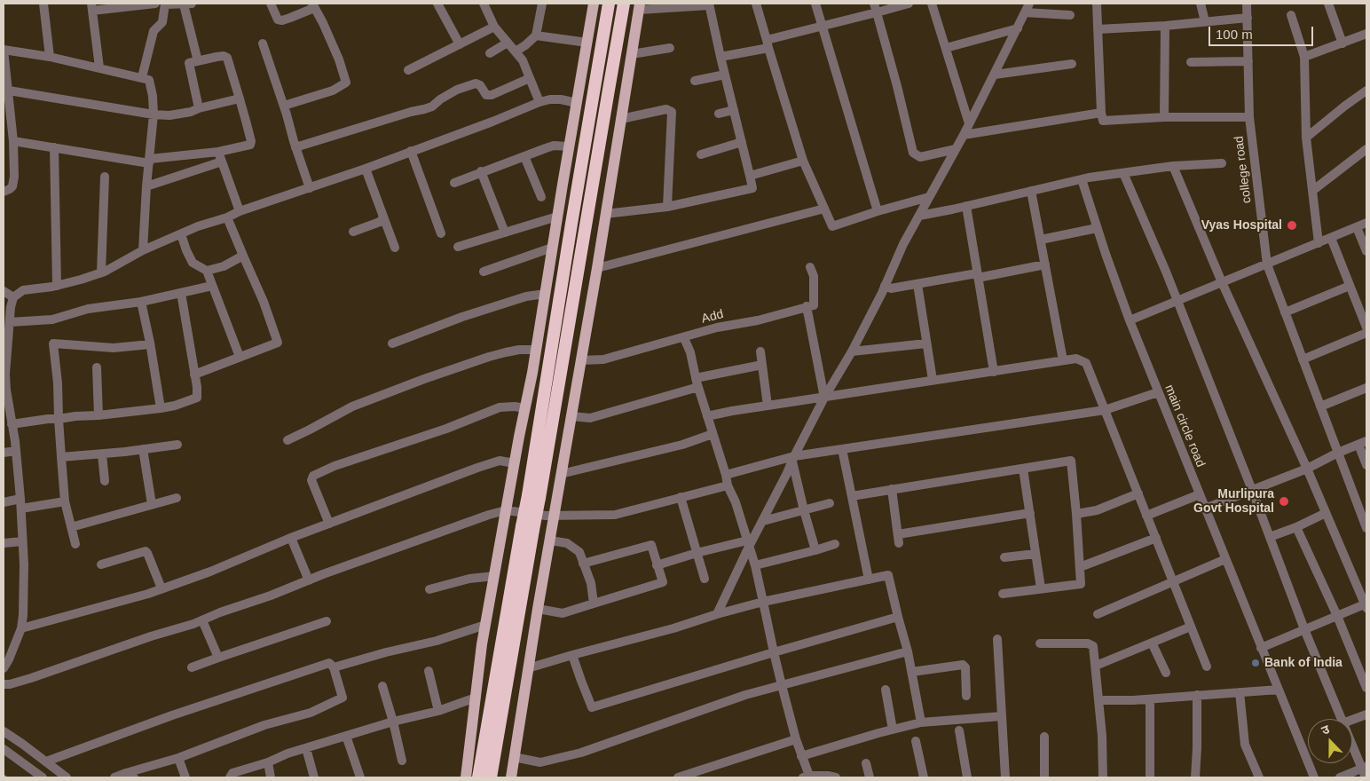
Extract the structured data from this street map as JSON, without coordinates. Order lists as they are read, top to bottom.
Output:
{
  "streets": {
    "street": ["college road", "Add", "main circle road"]
  },
  "places": ["Vyas Hospital", "Murlipura Govt Hospital", "Bank of India"],
  "scale_bar": "100 m",
  "north": "top"
}
